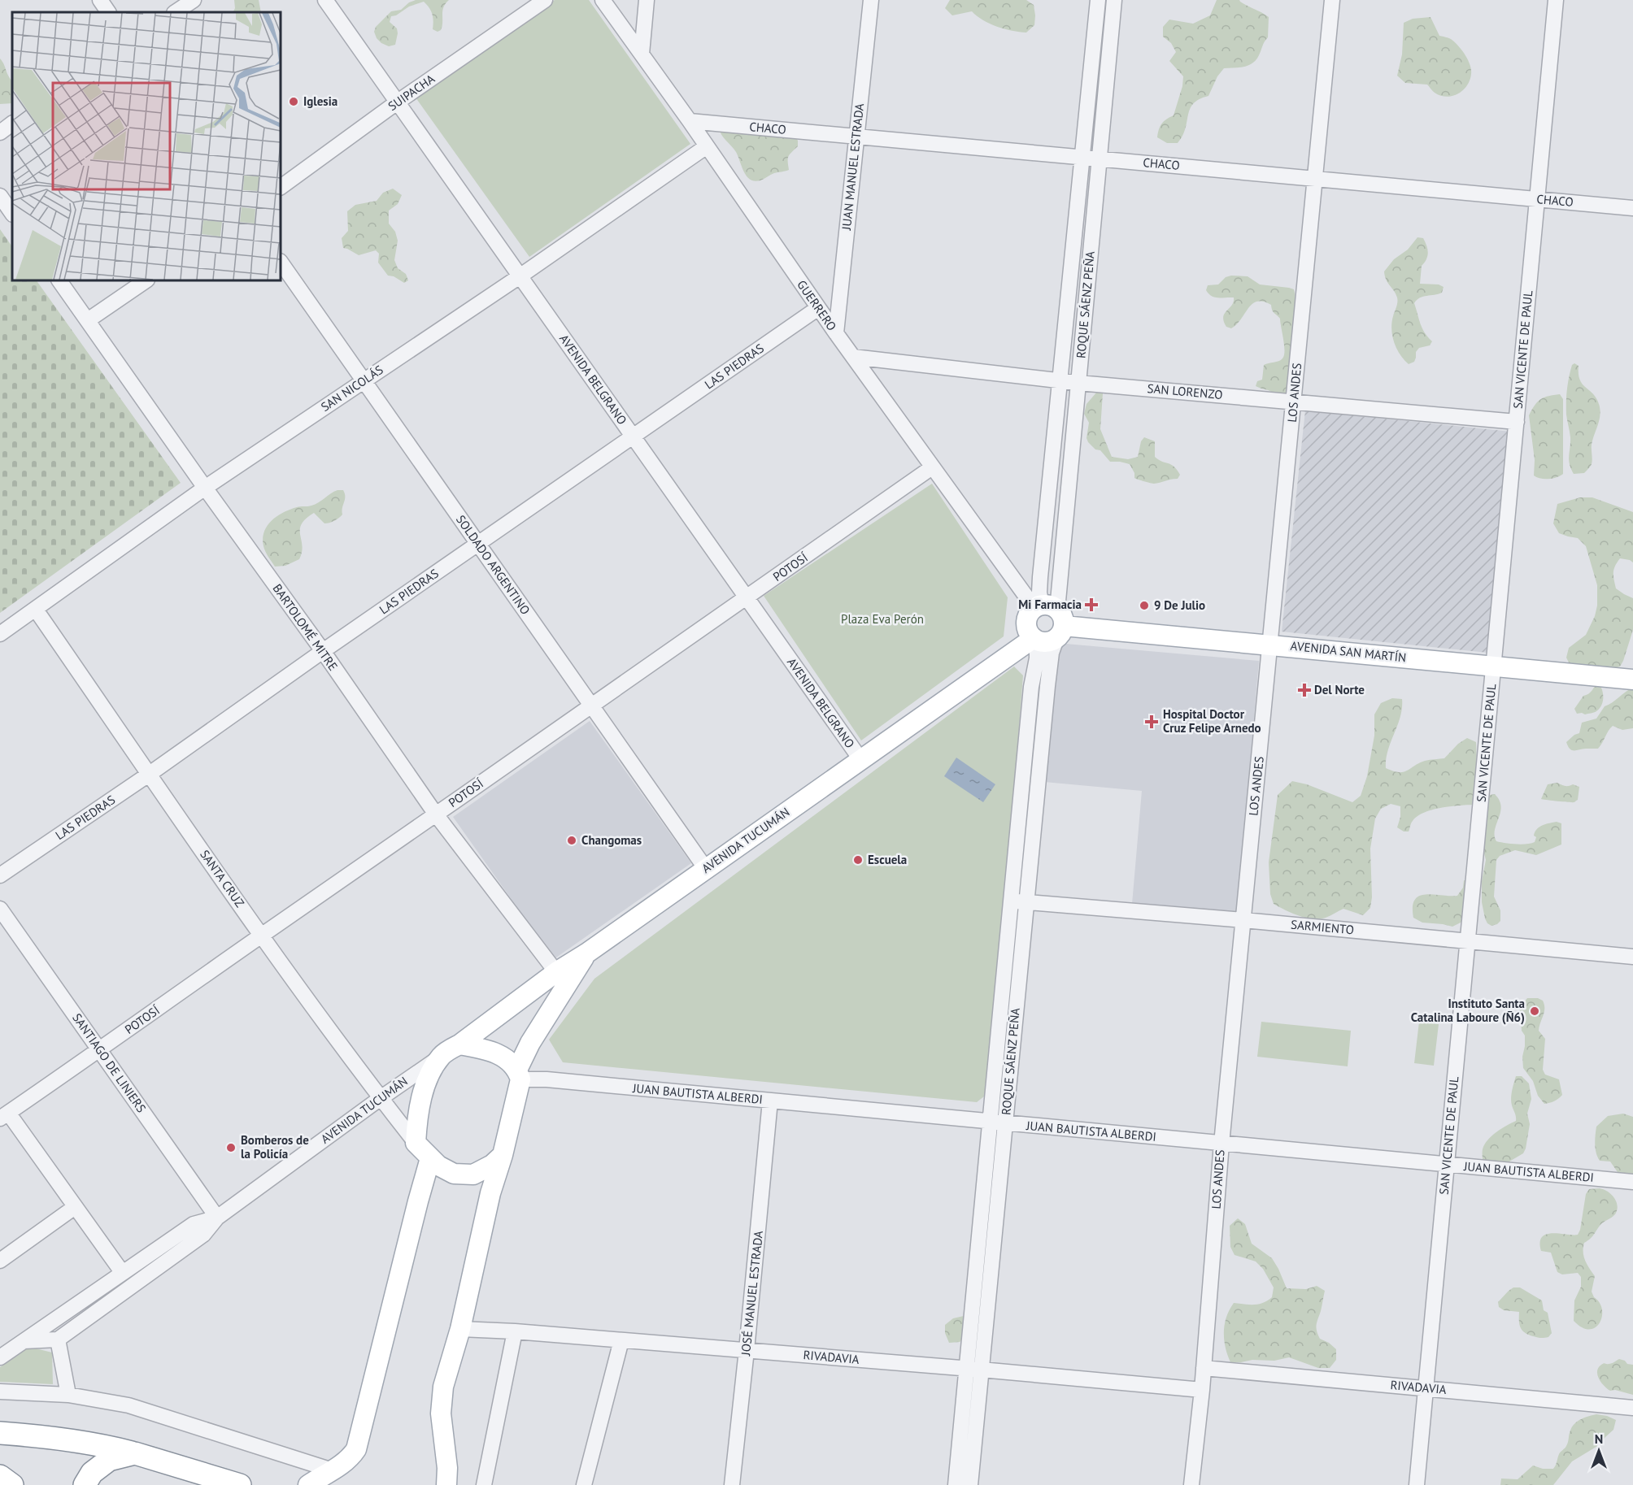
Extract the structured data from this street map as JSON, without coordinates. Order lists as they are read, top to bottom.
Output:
{
  "streets": {
    "main road": ["AVENIDA SAN MARTÍN", "AVENIDA TUCUMÁN"],
    "street": [
      "SUIPACHA",
      "CHACO",
      "JUAN MANUEL ESTRADA",
      "ROQUE SÁENZ PEÑA",
      "GUERRERO",
      "SAN VICENTE DE PAUL",
      "LAS PIEDRAS",
      "AVENIDA BELGRANO",
      "SAN NICOLÁS",
      "SAN LORENZO",
      "LOS ANDES",
      "SOLDADO ARGENTINO",
      "POTOSÍ",
      "BARTOLOMÉ MITRE",
      "SANTA CRUZ",
      "SARMIENTO",
      "SANTIAGO DE LINIERS",
      "JUAN BAUTISTA ALBERDI",
      "JOSÉ MANUEL ESTRADA",
      "RIVADAVIA"
    ]
  },
  "crossings": [
    ["SUIPACHA", "AVENIDA BELGRANO"],
    ["CHACO", "JUAN MANUEL ESTRADA"],
    ["CHACO", "ROQUE SÁENZ PEÑA"],
    ["CHACO", "GUERRERO"],
    ["CHACO", "SAN VICENTE DE PAUL"],
    ["CHACO", "LOS ANDES"],
    ["JUAN MANUEL ESTRADA", "GUERRERO"],
    ["ROQUE SÁENZ PEÑA", "GUERRERO"],
    ["ROQUE SÁENZ PEÑA", "SAN LORENZO"],
    ["ROQUE SÁENZ PEÑA", "AVENIDA SAN MARTÍN"],
    ["ROQUE SÁENZ PEÑA", "AVENIDA TUCUMÁN"],
    ["ROQUE SÁENZ PEÑA", "SARMIENTO"],
    ["ROQUE SÁENZ PEÑA", "JUAN BAUTISTA ALBERDI"],
    ["ROQUE SÁENZ PEÑA", "RIVADAVIA"],
    ["GUERRERO", "LAS PIEDRAS"],
    ["GUERRERO", "SAN NICOLÁS"],
    ["GUERRERO", "SAN LORENZO"],
    ["GUERRERO", "POTOSÍ"],
    ["GUERRERO", "AVENIDA SAN MARTÍN"],
    ["GUERRERO", "AVENIDA TUCUMÁN"],
    ["SAN VICENTE DE PAUL", "SAN LORENZO"],
    ["SAN VICENTE DE PAUL", "AVENIDA SAN MARTÍN"],
    ["SAN VICENTE DE PAUL", "SARMIENTO"],
    ["SAN VICENTE DE PAUL", "JUAN BAUTISTA ALBERDI"],
    ["SAN VICENTE DE PAUL", "RIVADAVIA"],
    ["LAS PIEDRAS", "AVENIDA BELGRANO"],
    ["LAS PIEDRAS", "SOLDADO ARGENTINO"],
    ["LAS PIEDRAS", "BARTOLOMÉ MITRE"],
    ["LAS PIEDRAS", "SANTA CRUZ"],
    ["AVENIDA BELGRANO", "SAN NICOLÁS"],
    ["AVENIDA BELGRANO", "POTOSÍ"],
    ["AVENIDA BELGRANO", "AVENIDA TUCUMÁN"],
    ["SAN NICOLÁS", "SOLDADO ARGENTINO"],
    ["SAN NICOLÁS", "BARTOLOMÉ MITRE"],
    ["SAN NICOLÁS", "SANTA CRUZ"],
    ["SAN LORENZO", "LOS ANDES"],
    ["LOS ANDES", "AVENIDA SAN MARTÍN"],
    ["LOS ANDES", "SARMIENTO"],
    ["LOS ANDES", "JUAN BAUTISTA ALBERDI"],
    ["LOS ANDES", "RIVADAVIA"],
    ["SOLDADO ARGENTINO", "POTOSÍ"],
    ["SOLDADO ARGENTINO", "AVENIDA TUCUMÁN"],
    ["POTOSÍ", "BARTOLOMÉ MITRE"],
    ["POTOSÍ", "SANTA CRUZ"],
    ["POTOSÍ", "SANTIAGO DE LINIERS"],
    ["BARTOLOMÉ MITRE", "AVENIDA TUCUMÁN"],
    ["AVENIDA SAN MARTÍN", "AVENIDA TUCUMÁN"],
    ["AVENIDA TUCUMÁN", "SANTA CRUZ"],
    ["AVENIDA TUCUMÁN", "SANTIAGO DE LINIERS"],
    ["AVENIDA TUCUMÁN", "JUAN BAUTISTA ALBERDI"],
    ["SANTA CRUZ", "JUAN BAUTISTA ALBERDI"],
    ["JUAN BAUTISTA ALBERDI", "JOSÉ MANUEL ESTRADA"],
    ["JOSÉ MANUEL ESTRADA", "RIVADAVIA"]
  ],
  "parks": ["Plaza Eva Perón"],
  "places": {
    "other": [
      "Iglesia",
      "9 De Julio",
      "Changomas",
      "Escuela",
      "Instituto Santa Catalina Laboure (Ñ6)",
      "Bomberos de la Policía"
    ],
    "health": ["Mi Farmacia", "Del Norte", "Hospital Doctor Cruz Felipe Arnedo"]
  },
  "north": "top"
}
